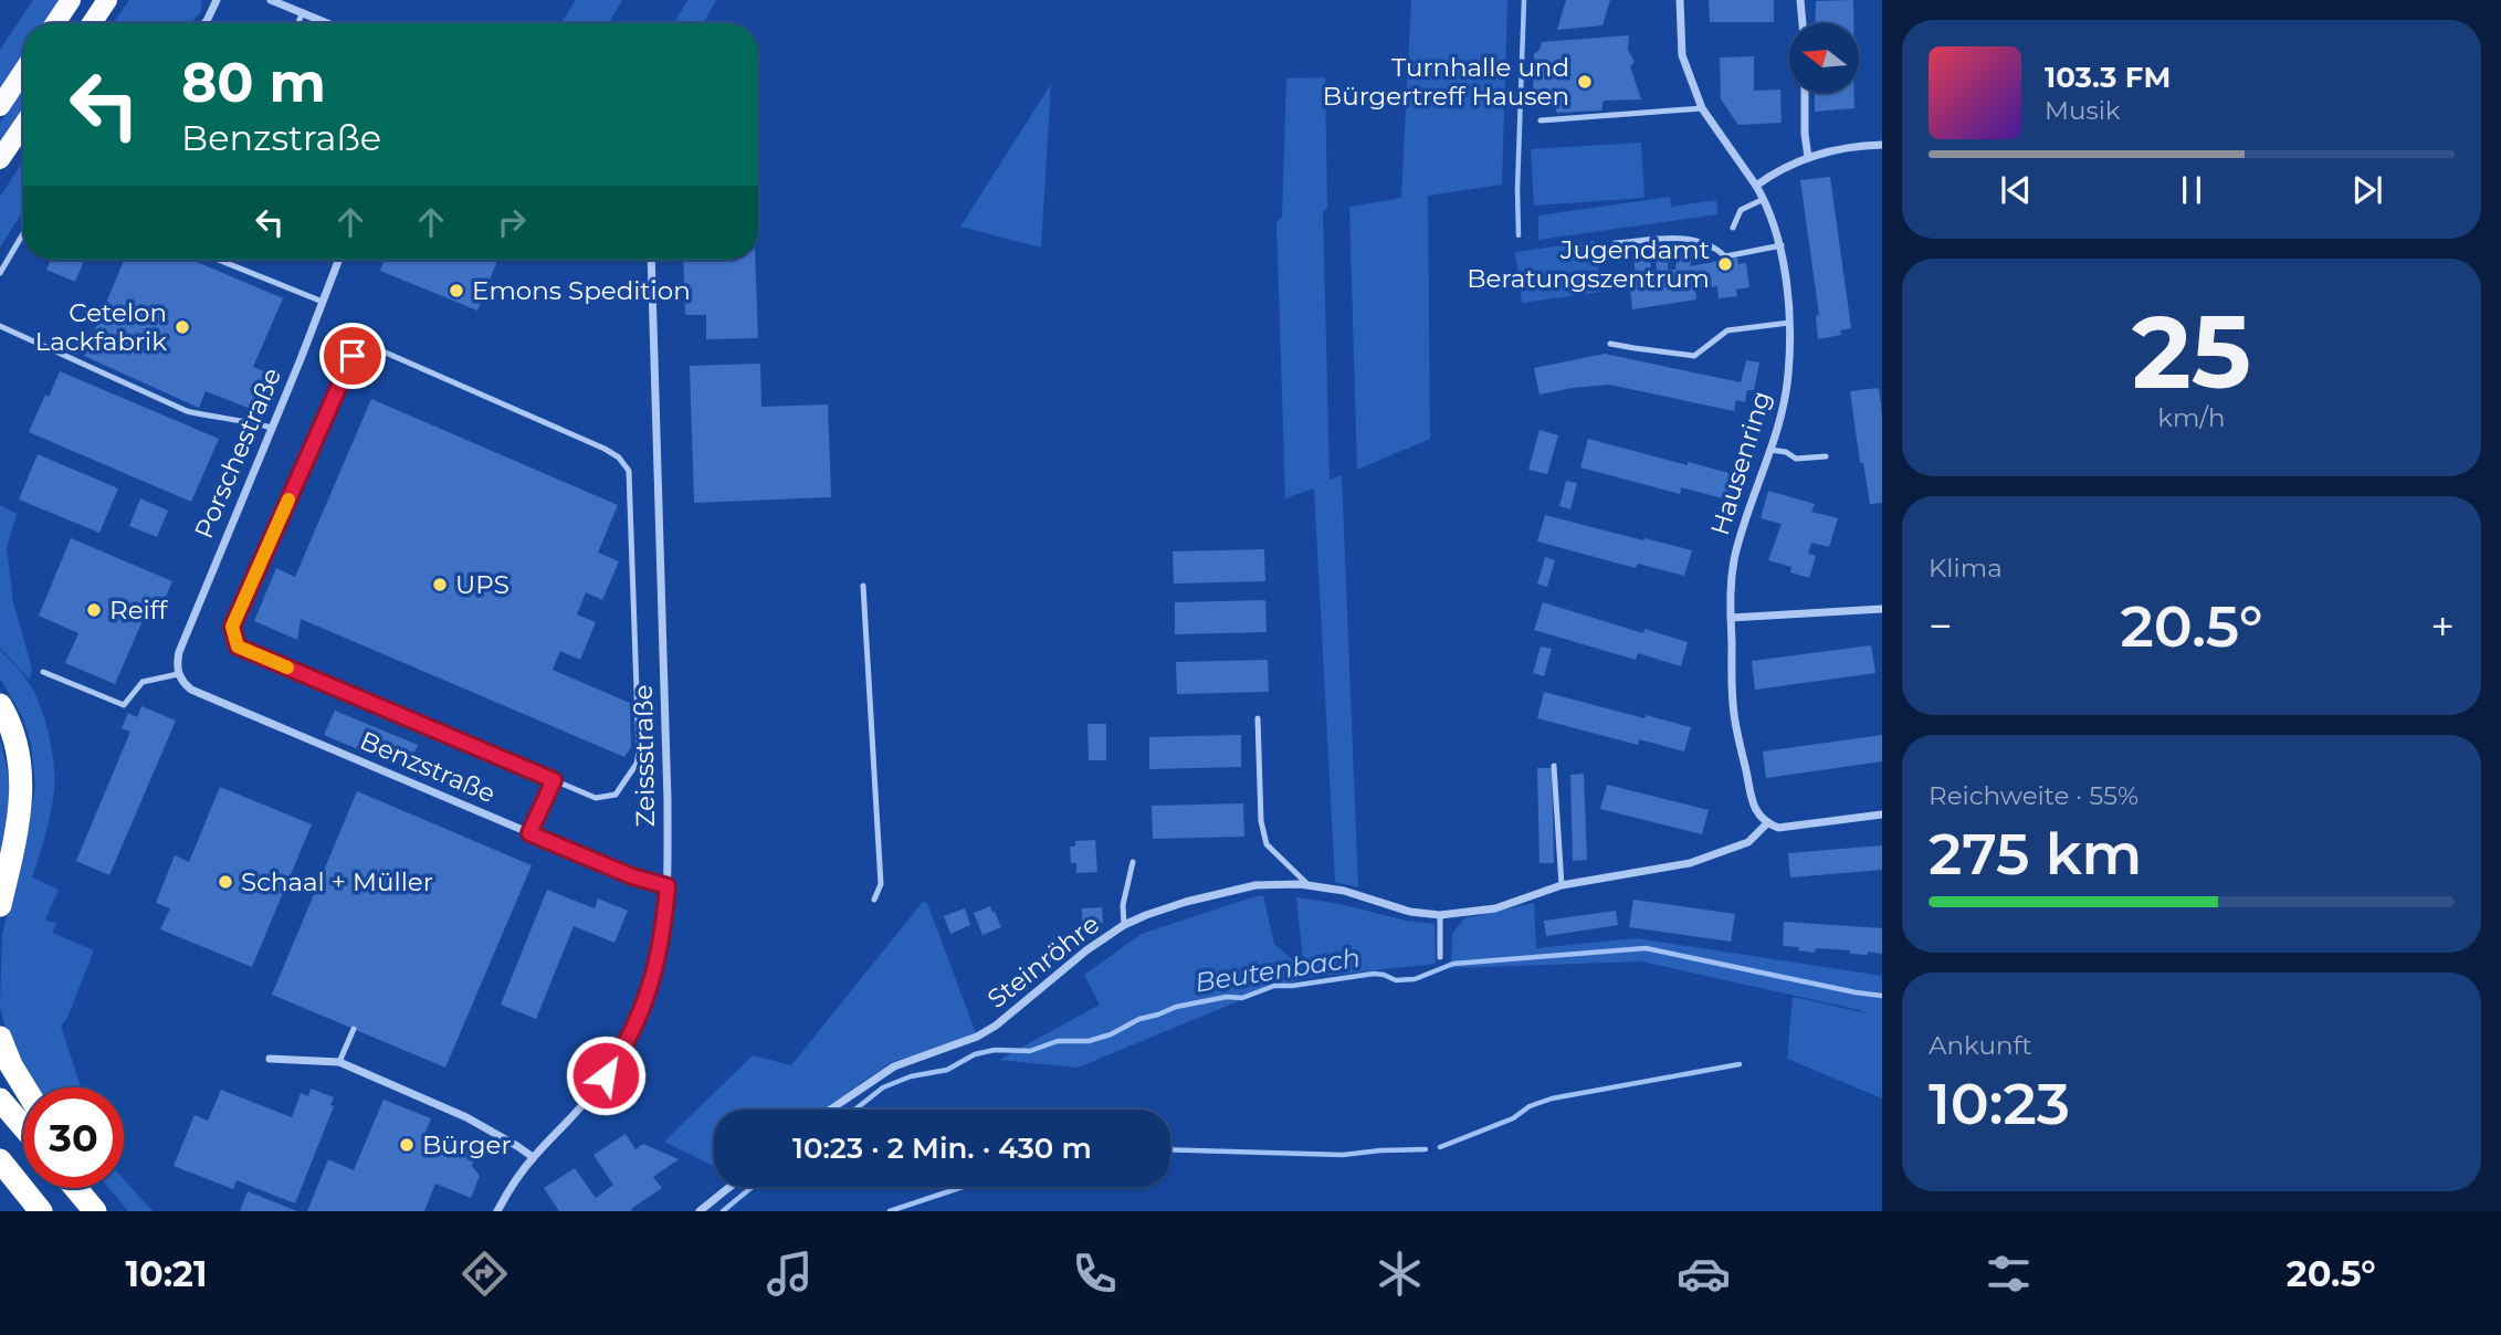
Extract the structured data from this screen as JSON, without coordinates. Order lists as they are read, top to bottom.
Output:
{
  "streets": {
    "street": [
      "Porschestraße",
      "Hausenring",
      "Zeissstraße",
      "Benzstraße",
      "Steinröhre"
    ]
  },
  "crossings": [
    ["Porschestraße", "Benzstraße"],
    ["Zeissstraße", "Benzstraße"]
  ],
  "water": ["Beutenbach"],
  "places": [
    "Turnhalle und Bürgertreff Hausen",
    "Jugendamt Beratungszentrum",
    "Emons Spedition",
    "Cetelon Lackfabrik",
    "UPS",
    "Reiff",
    "Schaal + Müller",
    "Bürger"
  ],
  "north": "left",
  "page": {
    "turn": ["80 m", "Benzstraße"],
    "song": ["103.3 FM", "Musik"],
    "tile": [
      ["25", "km/h"],
      "Klima",
      ["Reichweite · 55%", "275 km"],
      ["Ankunft", "10:23"]
    ],
    "heat": ["−", "20.5°", "+"],
    "limit": "30",
    "trip": "10:23 · 2 Min. · 430 m",
    "tabs": ["10:21", "20.5°"]
  }
}
